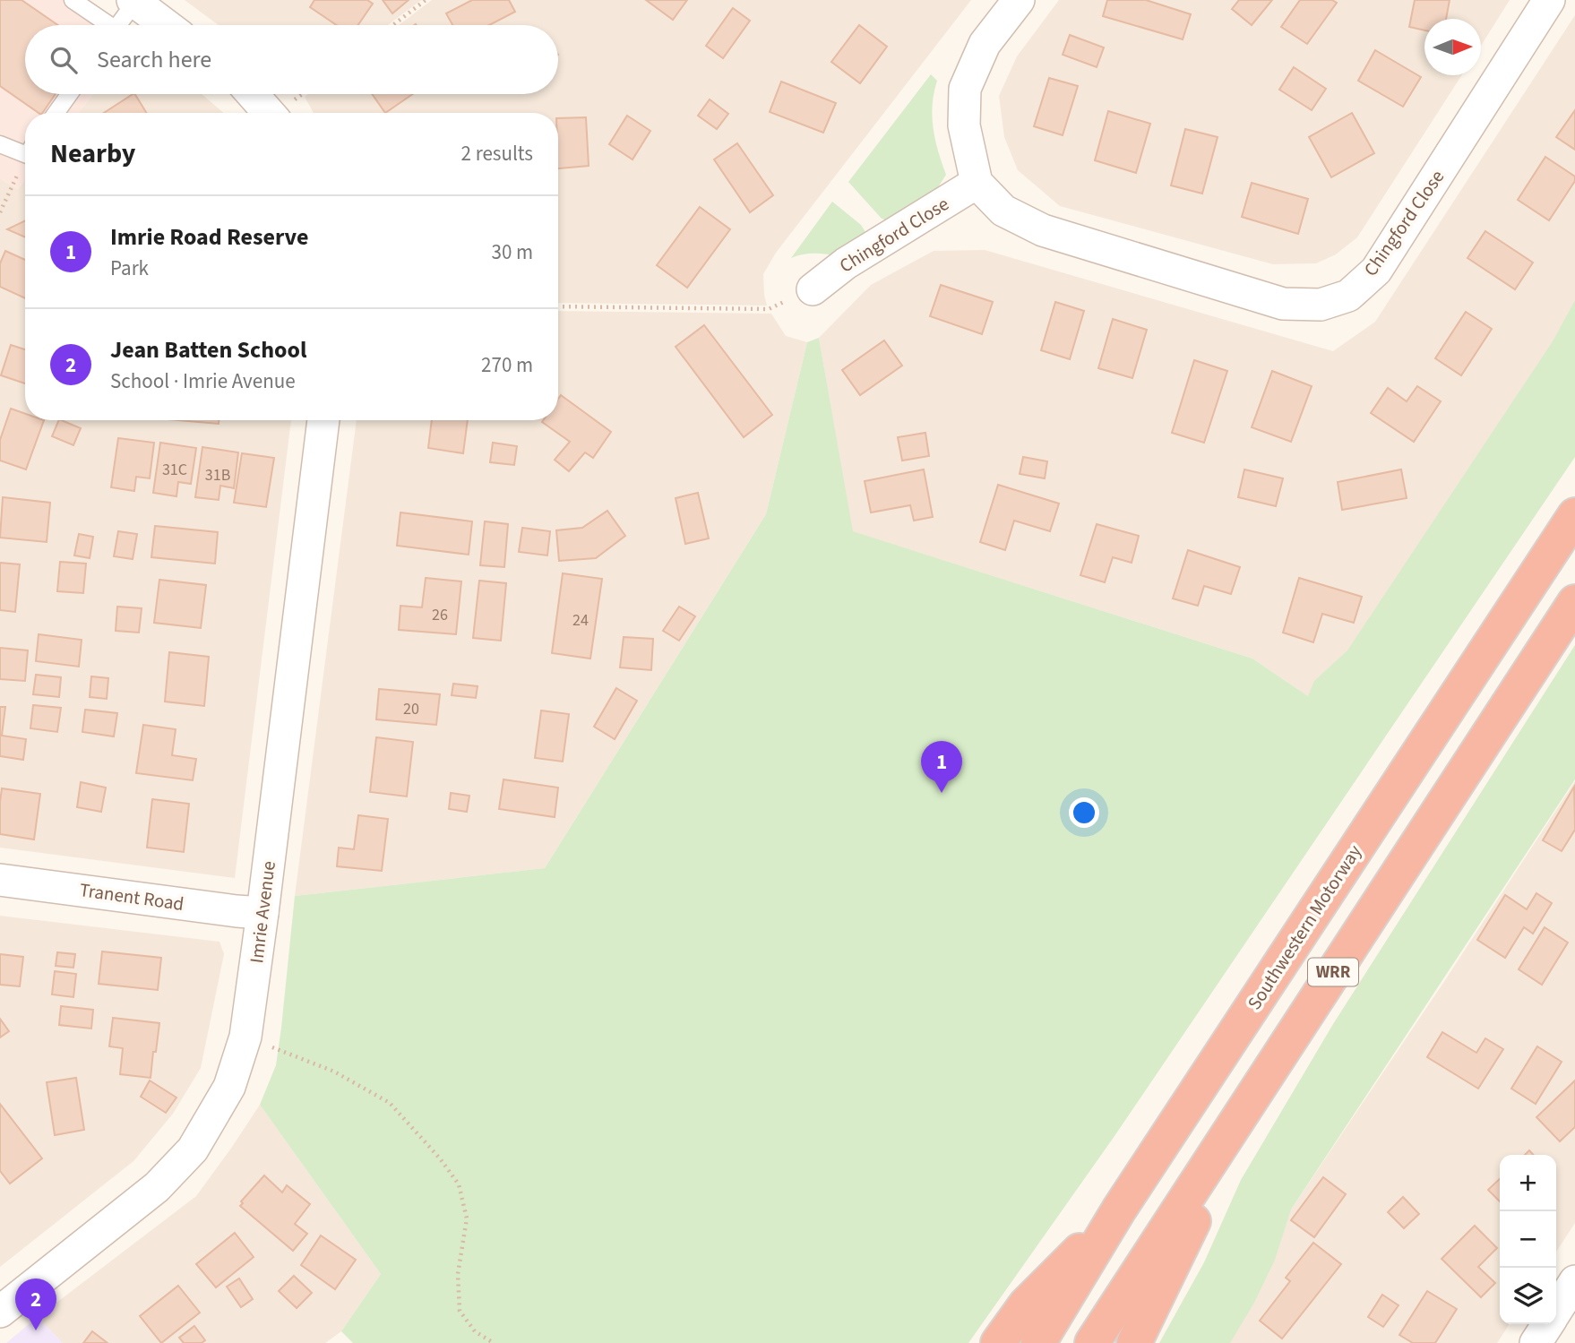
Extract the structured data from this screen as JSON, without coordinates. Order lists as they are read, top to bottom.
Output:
{
  "streets": {
    "highway": ["Southwestern Motorway", "WRR"],
    "street": ["Chingford Close", "Tranent Road", "Imrie Avenue"]
  },
  "crossings": [
    ["Tranent Road", "Imrie Avenue"]
  ],
  "house_numbers": [
    "31C",
    "31B",
    "26",
    "24",
    "20"
  ],
  "north": "right",
  "page": {
    "search": "Search here",
    "heading": ["Nearby", "2 results"],
    "list": [
      {
        "mark": "1",
        "name": "Imrie Road Reserve",
        "note": "Park",
        "value": "30 m"
      },
      {
        "mark": "2",
        "name": "Jean Batten School",
        "note": "School · Imrie Avenue",
        "value": "270 m"
      }
    ],
    "pins": ["1", "2"],
    "map_buttons": ["+", "−"]
  }
}
